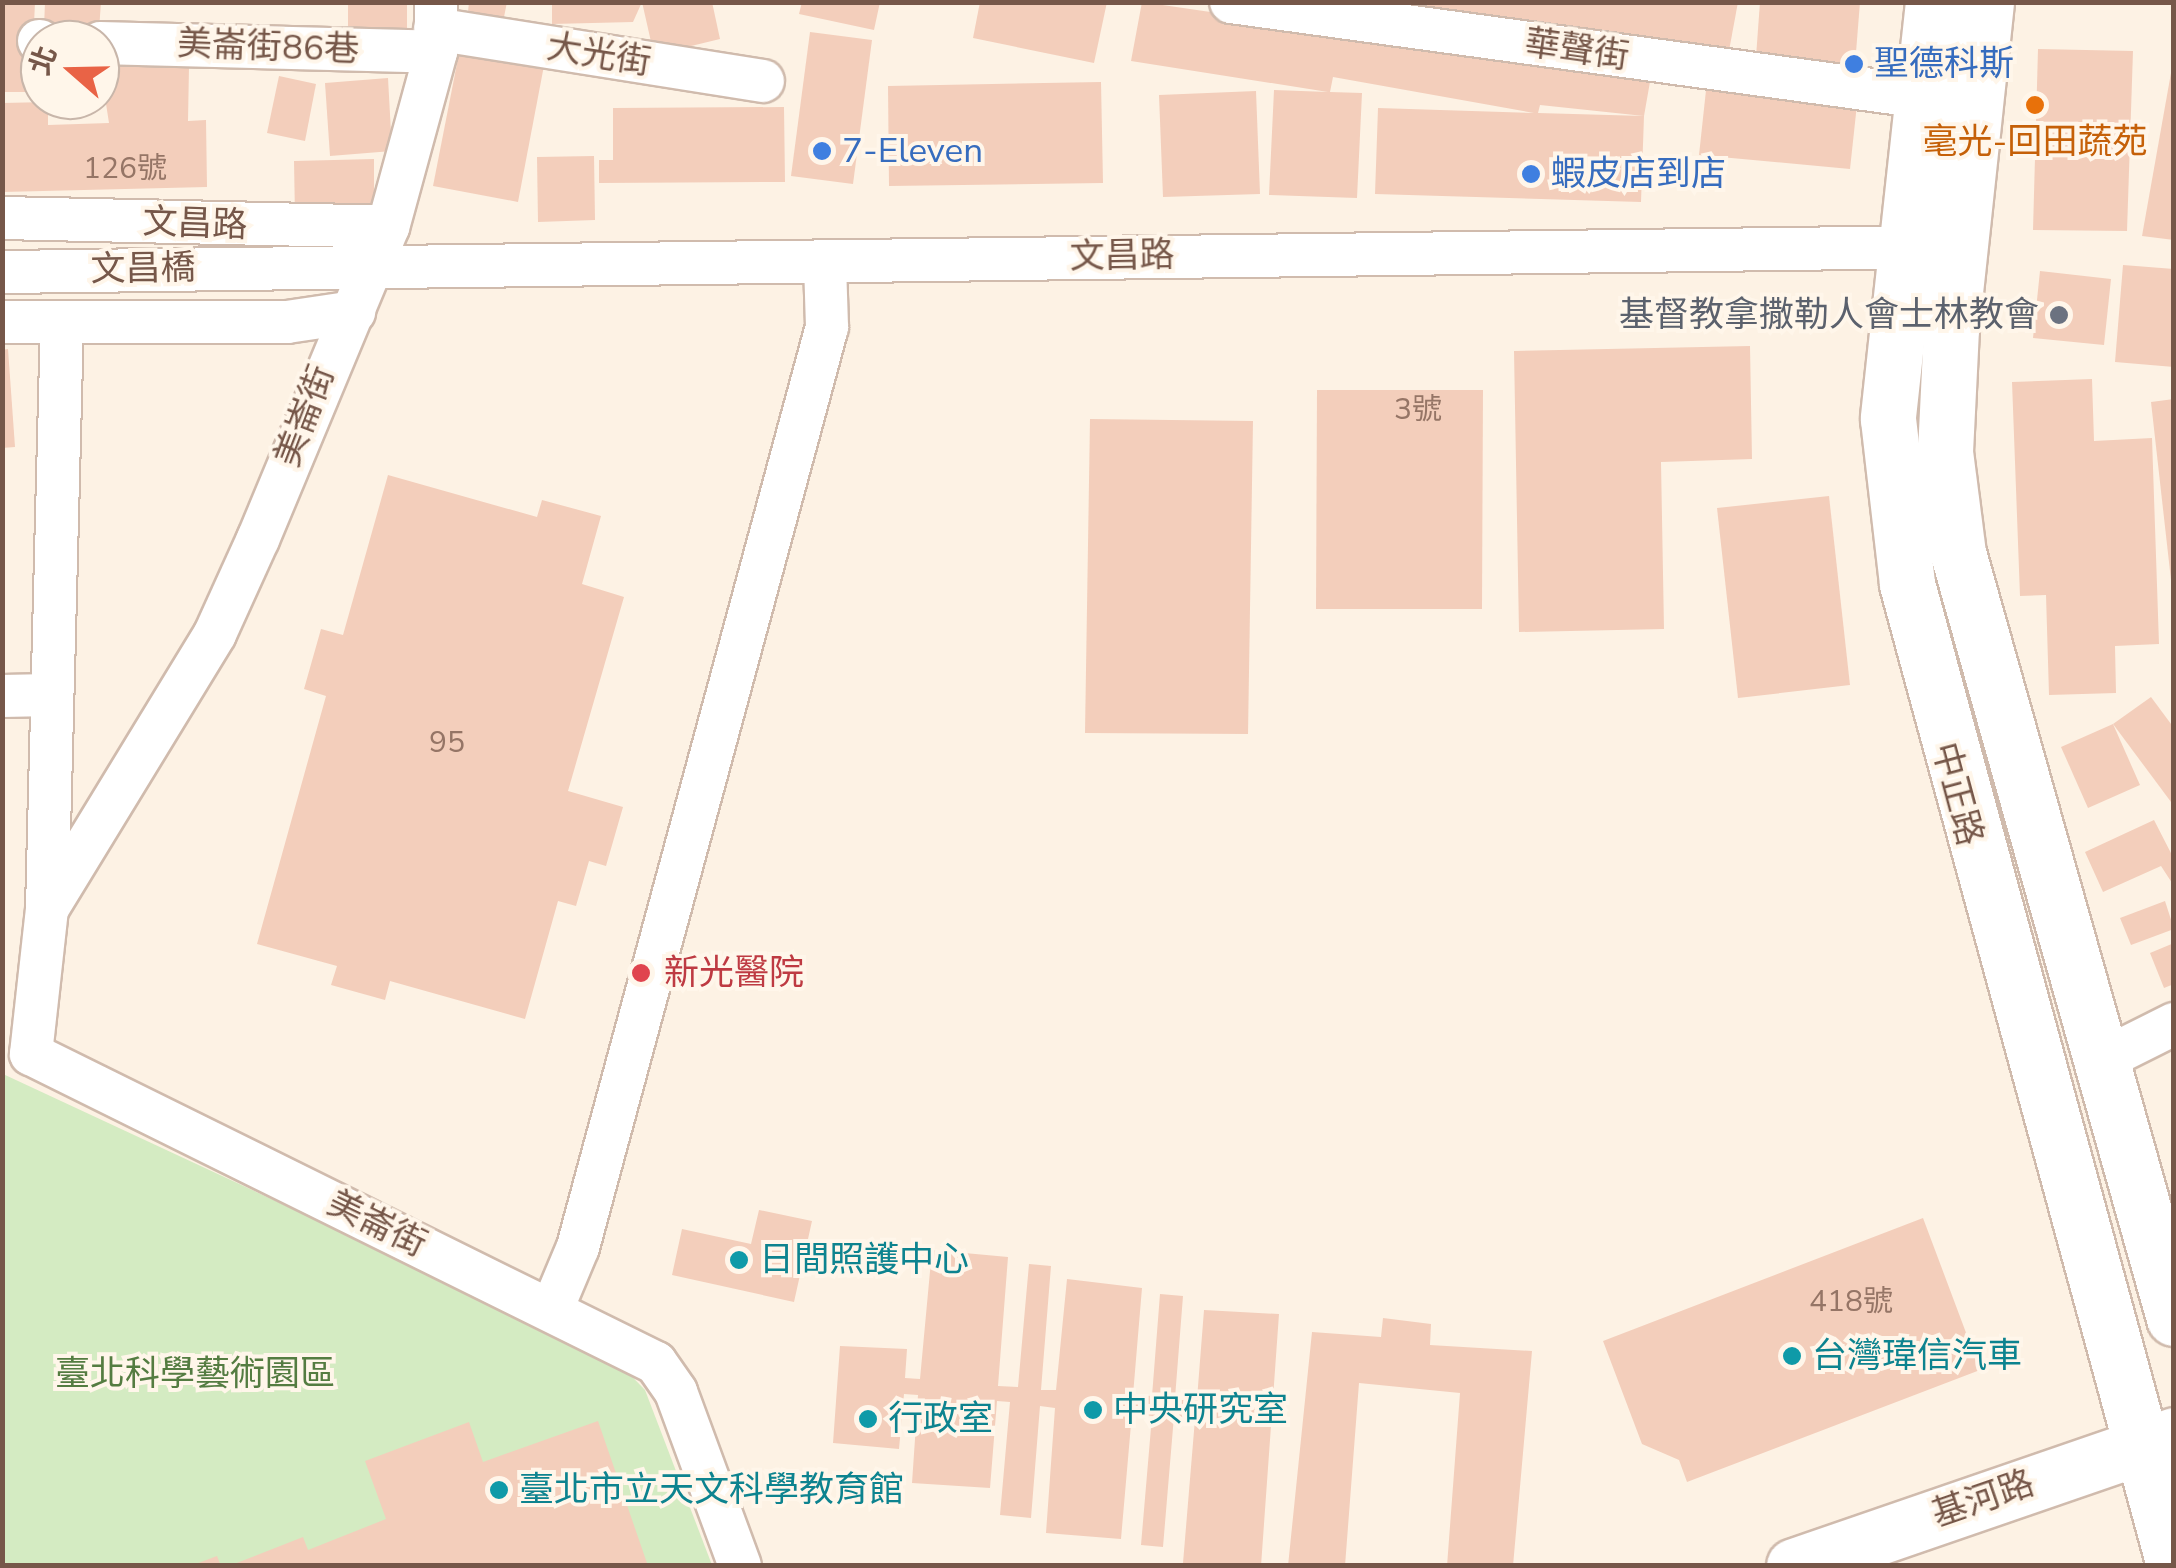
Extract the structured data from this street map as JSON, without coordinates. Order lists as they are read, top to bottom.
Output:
{
  "streets": {
    "main road": ["中正路", "基河路"],
    "street": [
      "美崙街86巷",
      "華聲街",
      "大光街",
      "文昌路",
      "文昌橋",
      "美崙街"
    ]
  },
  "crossings": [
    ["美崙街86巷", "大光街"],
    ["美崙街86巷", "美崙街"],
    ["華聲街", "中正路"],
    ["大光街", "美崙街"],
    ["文昌路", "文昌橋"],
    ["文昌路", "美崙街"],
    ["文昌路", "中正路"],
    ["中正路", "基河路"]
  ],
  "parks": ["臺北科學藝術園區"],
  "places": [
    "聖德科斯",
    "毫光-回田蔬苑",
    "7-Eleven",
    "蝦皮店到店",
    "基督教拿撒勒人會士林教會",
    "新光醫院",
    "日間照護中心",
    "台灣瑋信汽車",
    "中央研究室",
    "行政室",
    "臺北市立天文科學教育館"
  ],
  "house_numbers": [
    "126號",
    "3號",
    "95",
    "418號"
  ],
  "north": "left"
}
